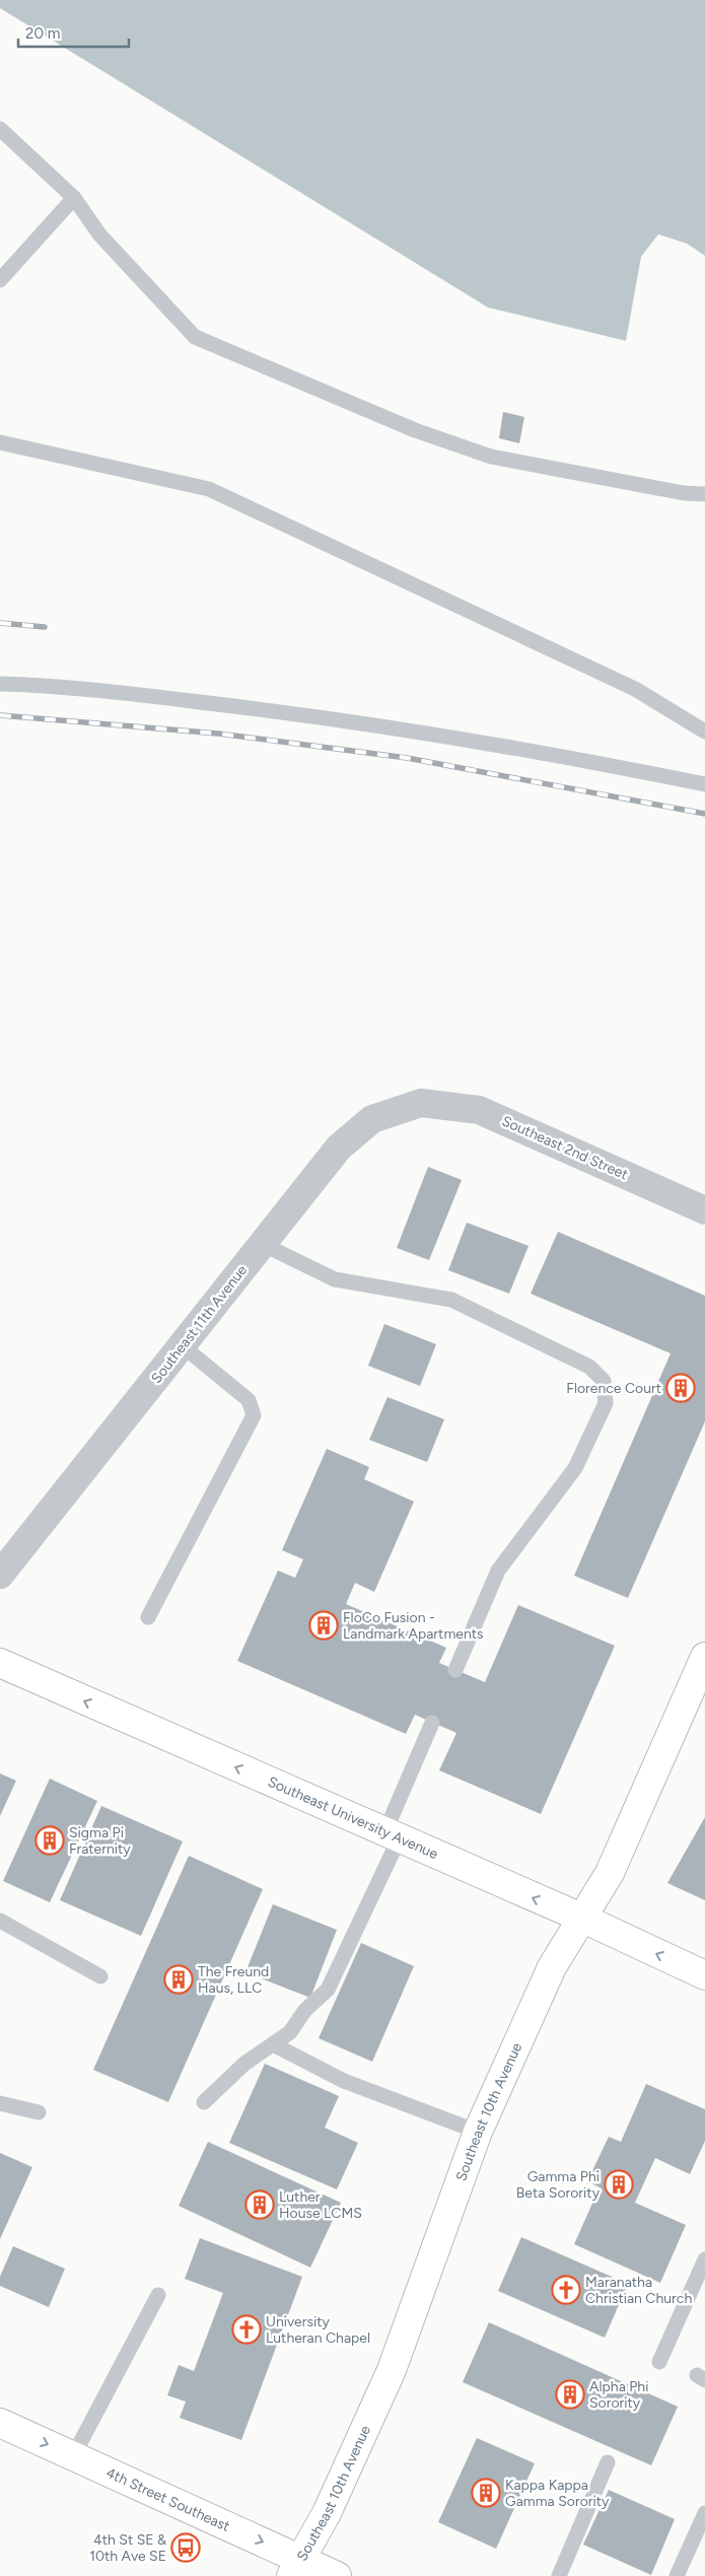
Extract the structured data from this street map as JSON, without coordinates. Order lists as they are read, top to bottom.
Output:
{
  "streets": {
    "main road": ["Southeast University Avenue", "Southeast 10th Avenue", "4th Street Southeast"],
    "street": ["Southeast 2nd Street", "Southeast 11th Avenue"]
  },
  "crossings": [
    ["Southeast 2nd Street", "Southeast 11th Avenue"],
    ["Southeast University Avenue", "Southeast 10th Avenue"],
    ["Southeast 10th Avenue", "4th Street Southeast"]
  ],
  "one_way": ["Southeast University Avenue", "4th Street Southeast"],
  "places": {
    "building": [
      "Florence Court",
      "FloCo Fusion - Landmark Apartments",
      "Sigma Pi Fraternity",
      "The Freund Haus, LLC",
      "Gamma Phi Beta Sorority",
      "Luther House LCMS",
      "Alpha Phi Sorority",
      "Kappa Kappa Gamma Sorority"
    ],
    "church": ["Maranatha Christian Church", "University Lutheran Chapel"],
    "bus stop": ["4th St SE & 10th Ave SE"]
  },
  "scale_bar": "20 m"
}
